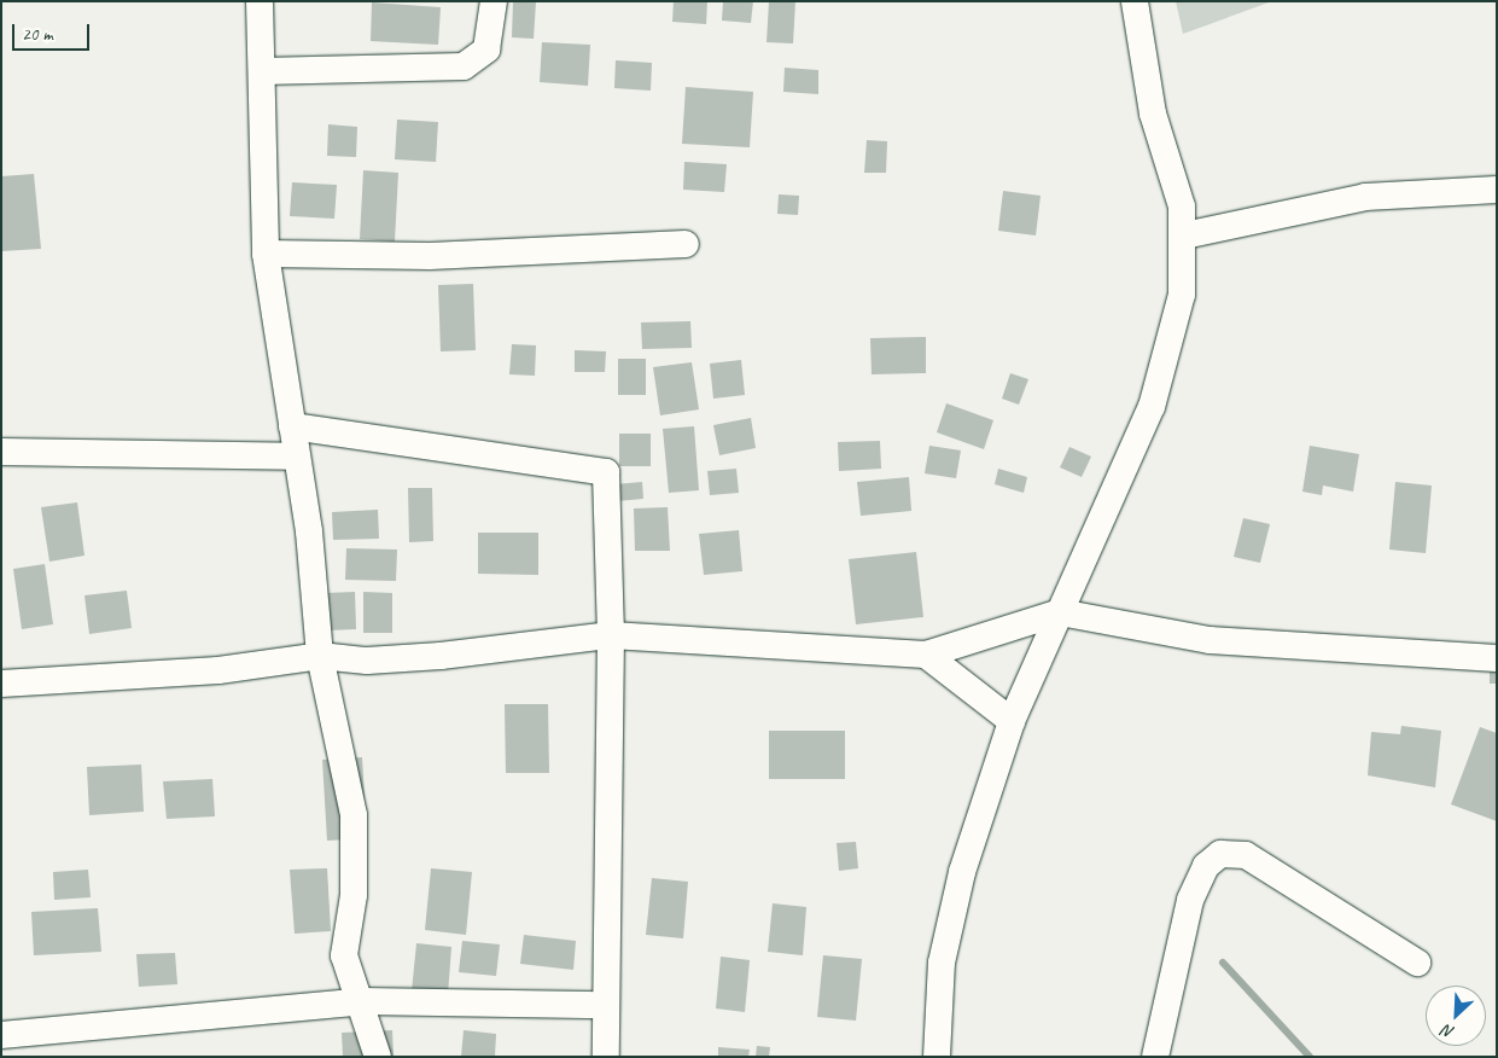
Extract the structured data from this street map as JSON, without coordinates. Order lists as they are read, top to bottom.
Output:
{
  "scale_bar": "20 m",
  "north": "bottom left"
}
